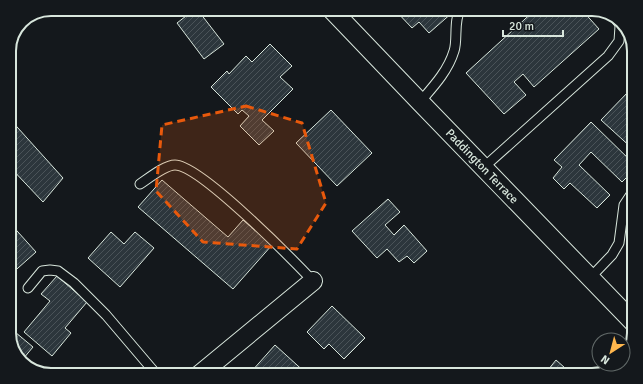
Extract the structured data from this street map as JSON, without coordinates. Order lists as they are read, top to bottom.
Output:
{
  "streets": {
    "street": ["Paddington Terrace"]
  },
  "scale_bar": "20 m",
  "north": "bottom left"
}
